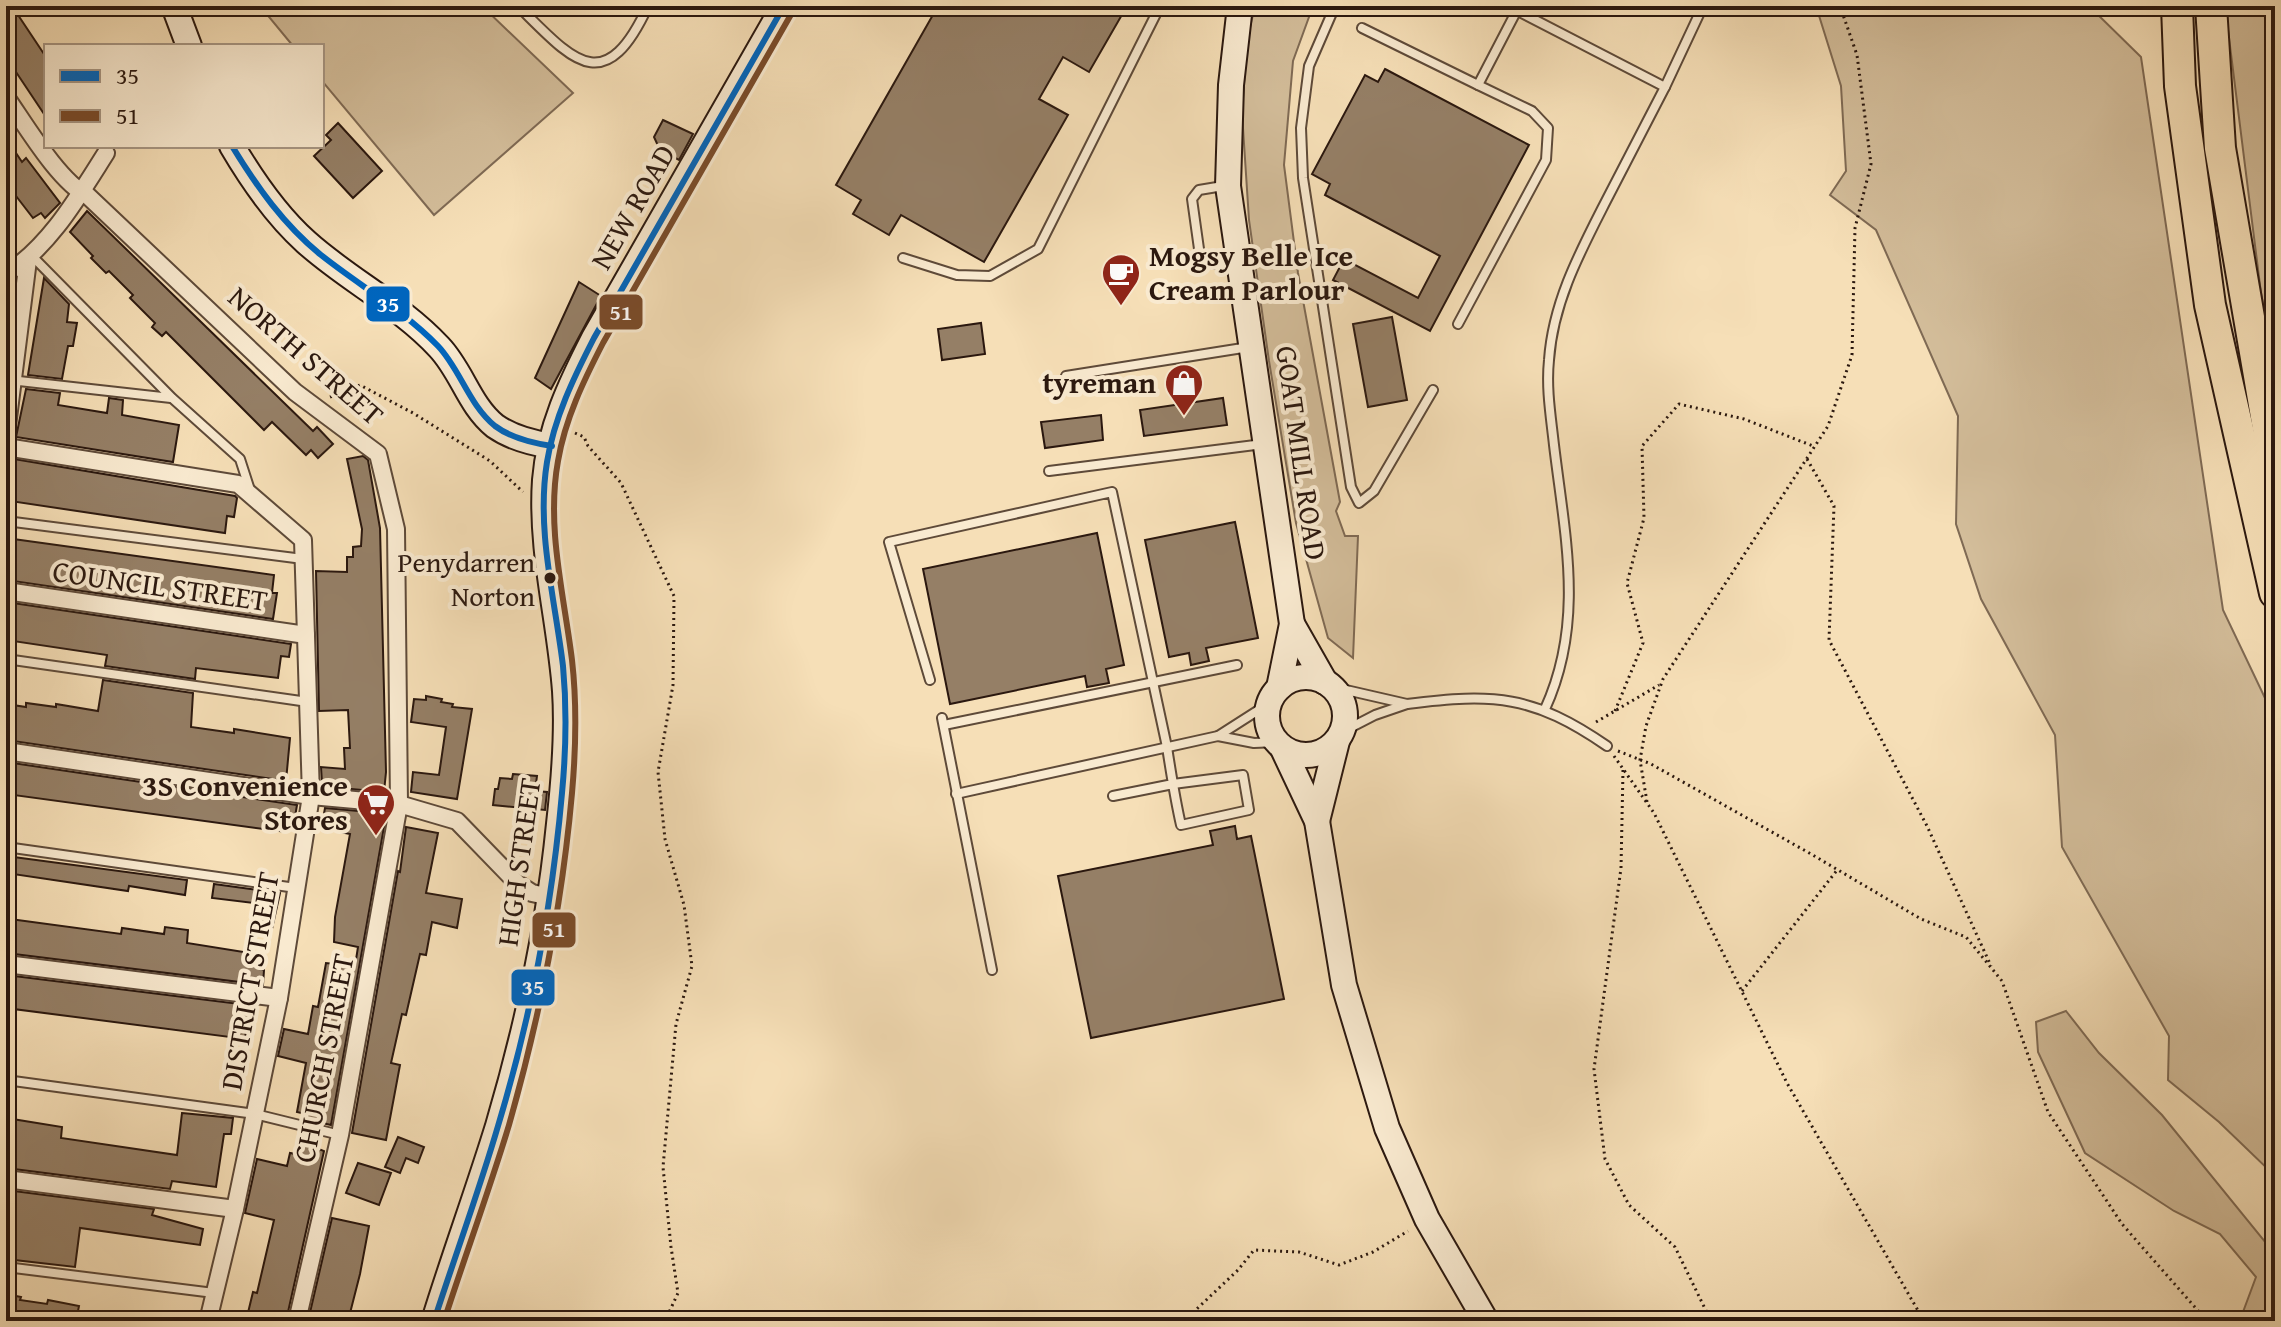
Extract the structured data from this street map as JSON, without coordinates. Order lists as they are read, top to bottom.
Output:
{
  "streets": {
    "street": [
      "NEW ROAD",
      "NORTH STREET",
      "GOAT MILL ROAD",
      "COUNCIL STREET",
      "HIGH STREET",
      "DISTRICT STREET",
      "CHURCH STREET"
    ]
  },
  "crossings": [
    ["NEW ROAD", "HIGH STREET"],
    ["NORTH STREET", "CHURCH STREET"],
    ["COUNCIL STREET", "DISTRICT STREET"]
  ],
  "places": {
    "cafe": ["Mogsy Belle Ice Cream Parlour"],
    "shop": ["tyreman"],
    "other": ["Penydarren Norton"],
    "supermarket": ["3S Convenience Stores"]
  },
  "lines": ["transit line 35", "transit line 51"],
  "legend": ["35", "51"]
}
